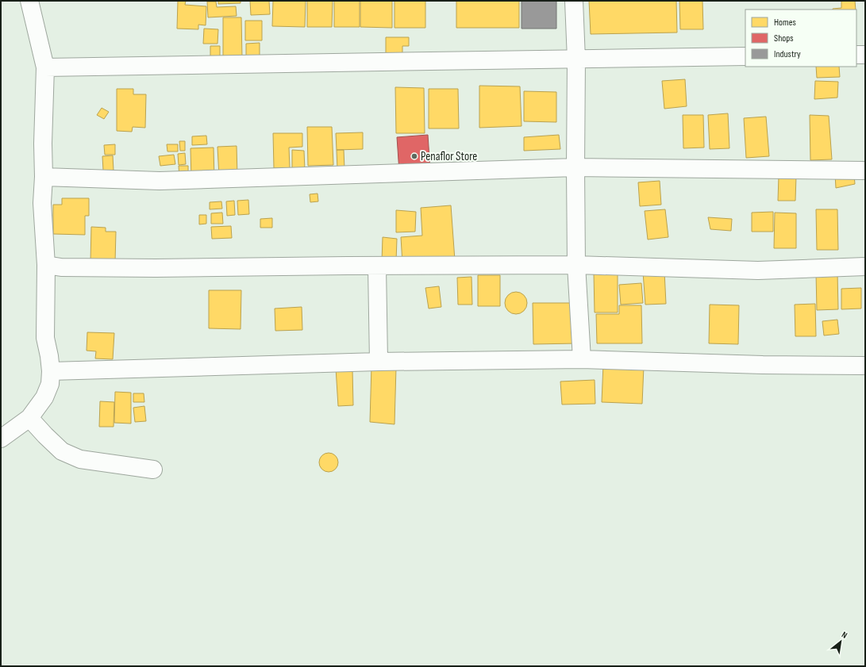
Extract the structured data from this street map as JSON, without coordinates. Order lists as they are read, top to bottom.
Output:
{
  "places": ["Penaflor Store"],
  "legend": ["Homes", "Shops", "Industry"],
  "north": "top right"
}
